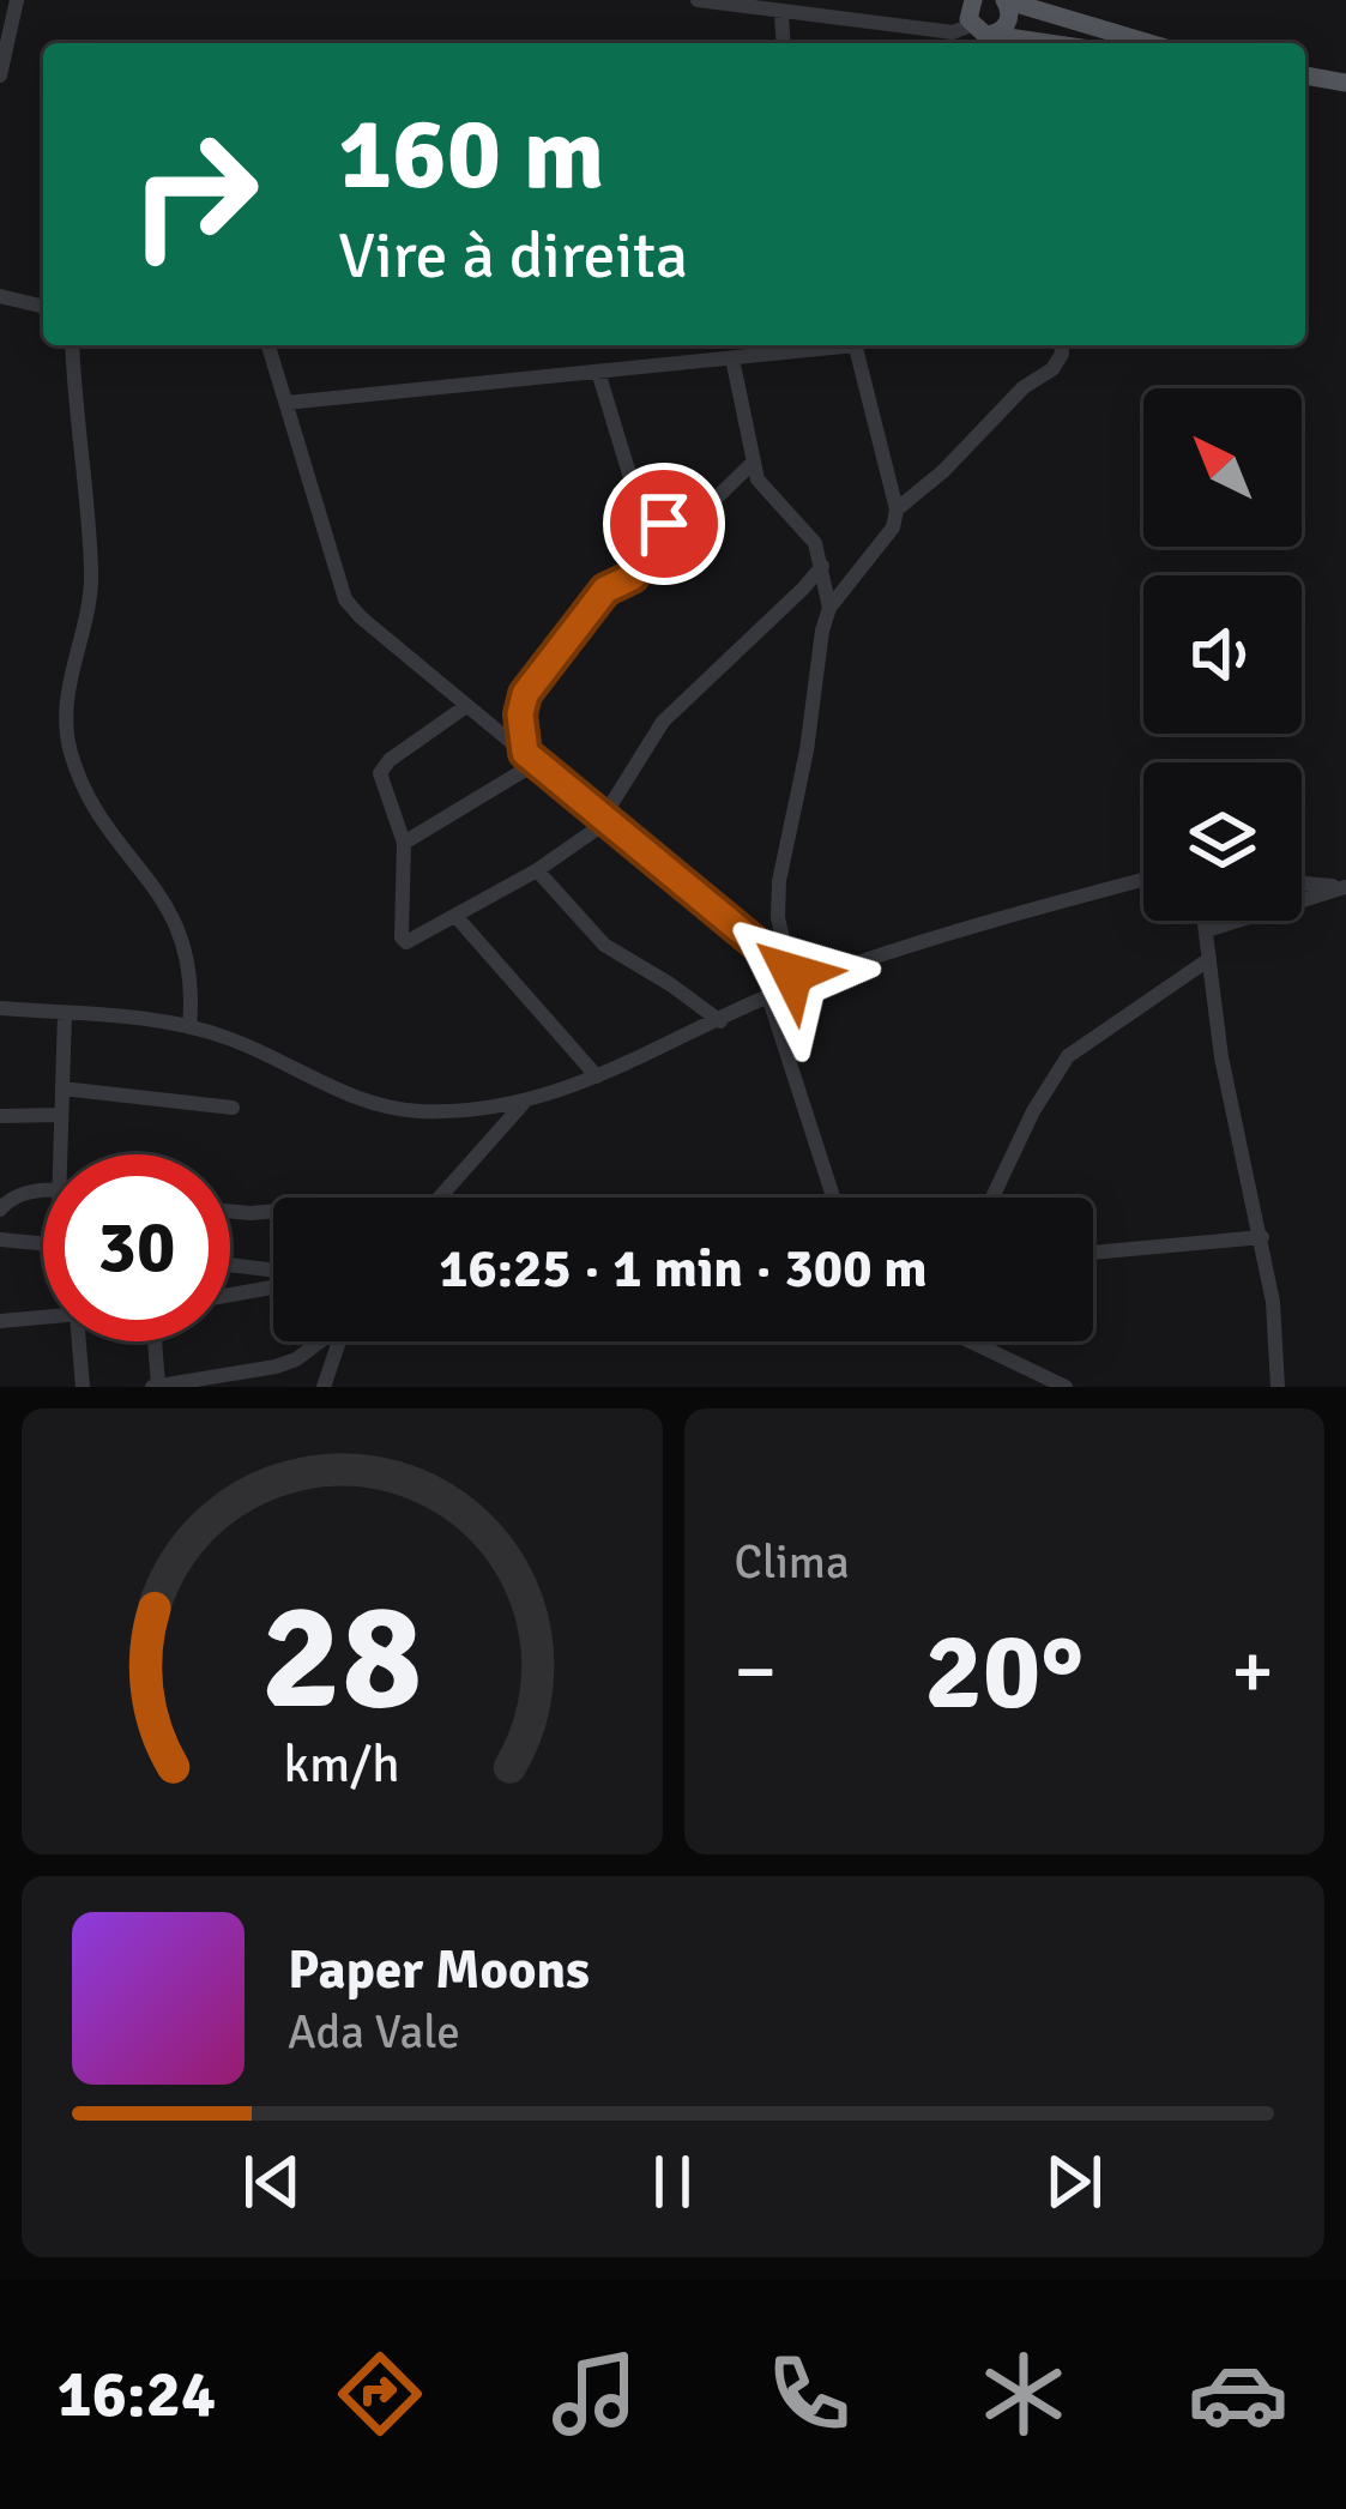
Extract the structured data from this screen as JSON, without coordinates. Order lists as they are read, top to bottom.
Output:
{
  "north": "top left",
  "page": {
    "turn": ["160 m", "Vire à direita"],
    "limit": "30",
    "trip": "16:25 · 1 min · 300 m",
    "tile": "Clima",
    "heat": ["−", "20°", "+"],
    "song": ["Paper Moons", "Ada Vale"],
    "tabs": "16:24",
    "gauge": ["28", "km/h"]
  }
}
